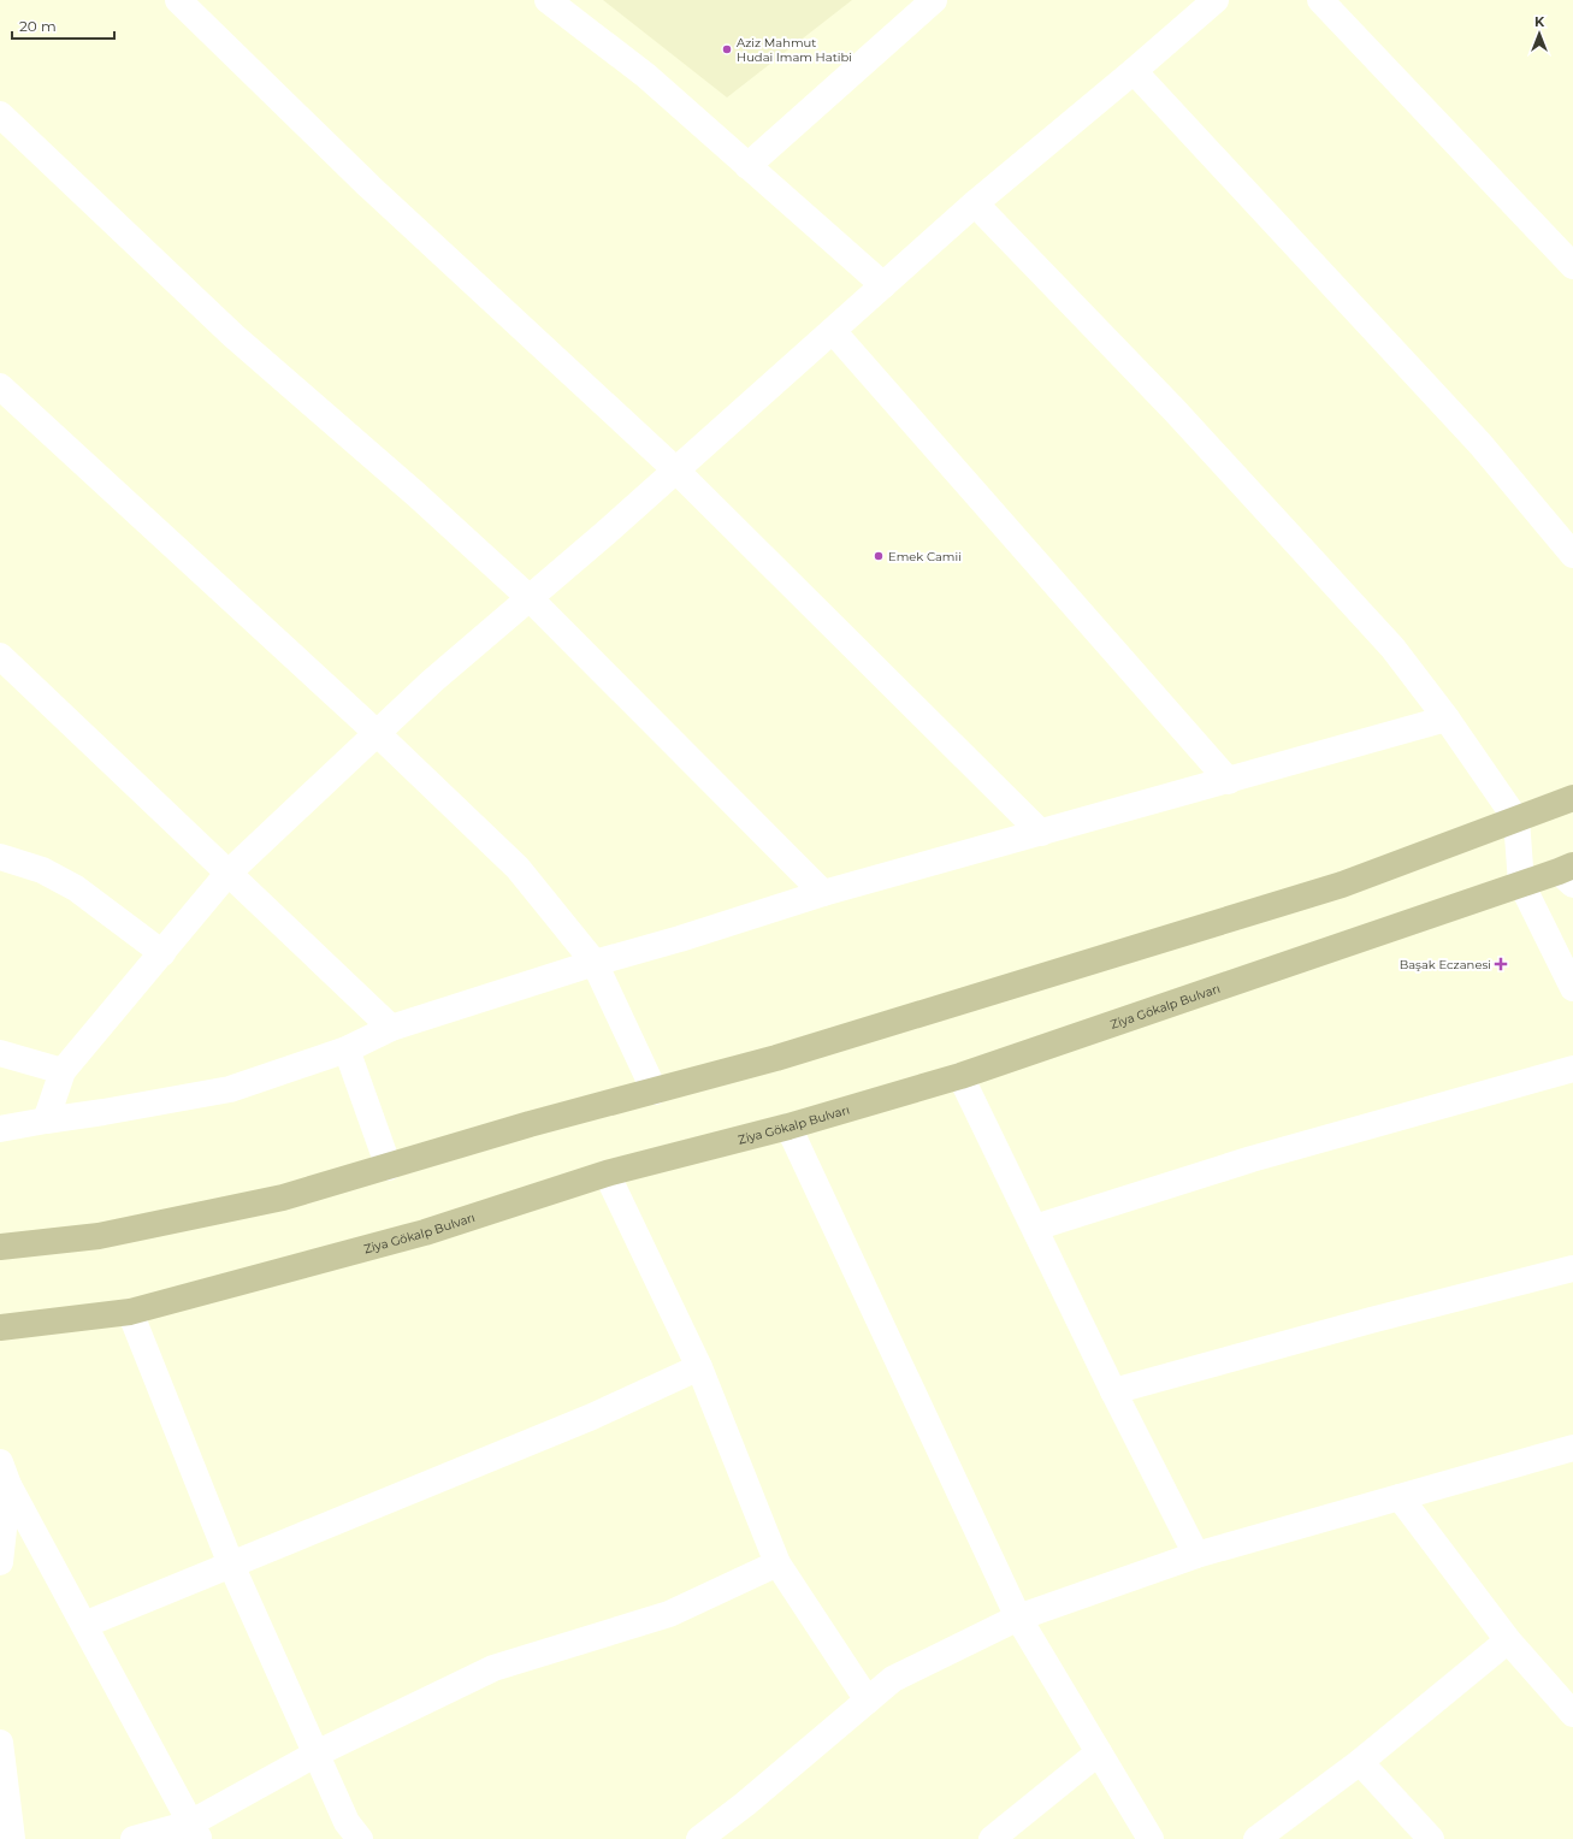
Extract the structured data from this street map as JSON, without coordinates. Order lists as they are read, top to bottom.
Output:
{
  "streets": {
    "main road": ["Ziya Gökalp Bulvarı"]
  },
  "places": {
    "other": ["Aziz Mahmut Hudai Imam Hatibi", "Emek Camii"],
    "health": ["Başak Eczanesi"]
  },
  "scale_bar": "20 m",
  "north": "top"
}
